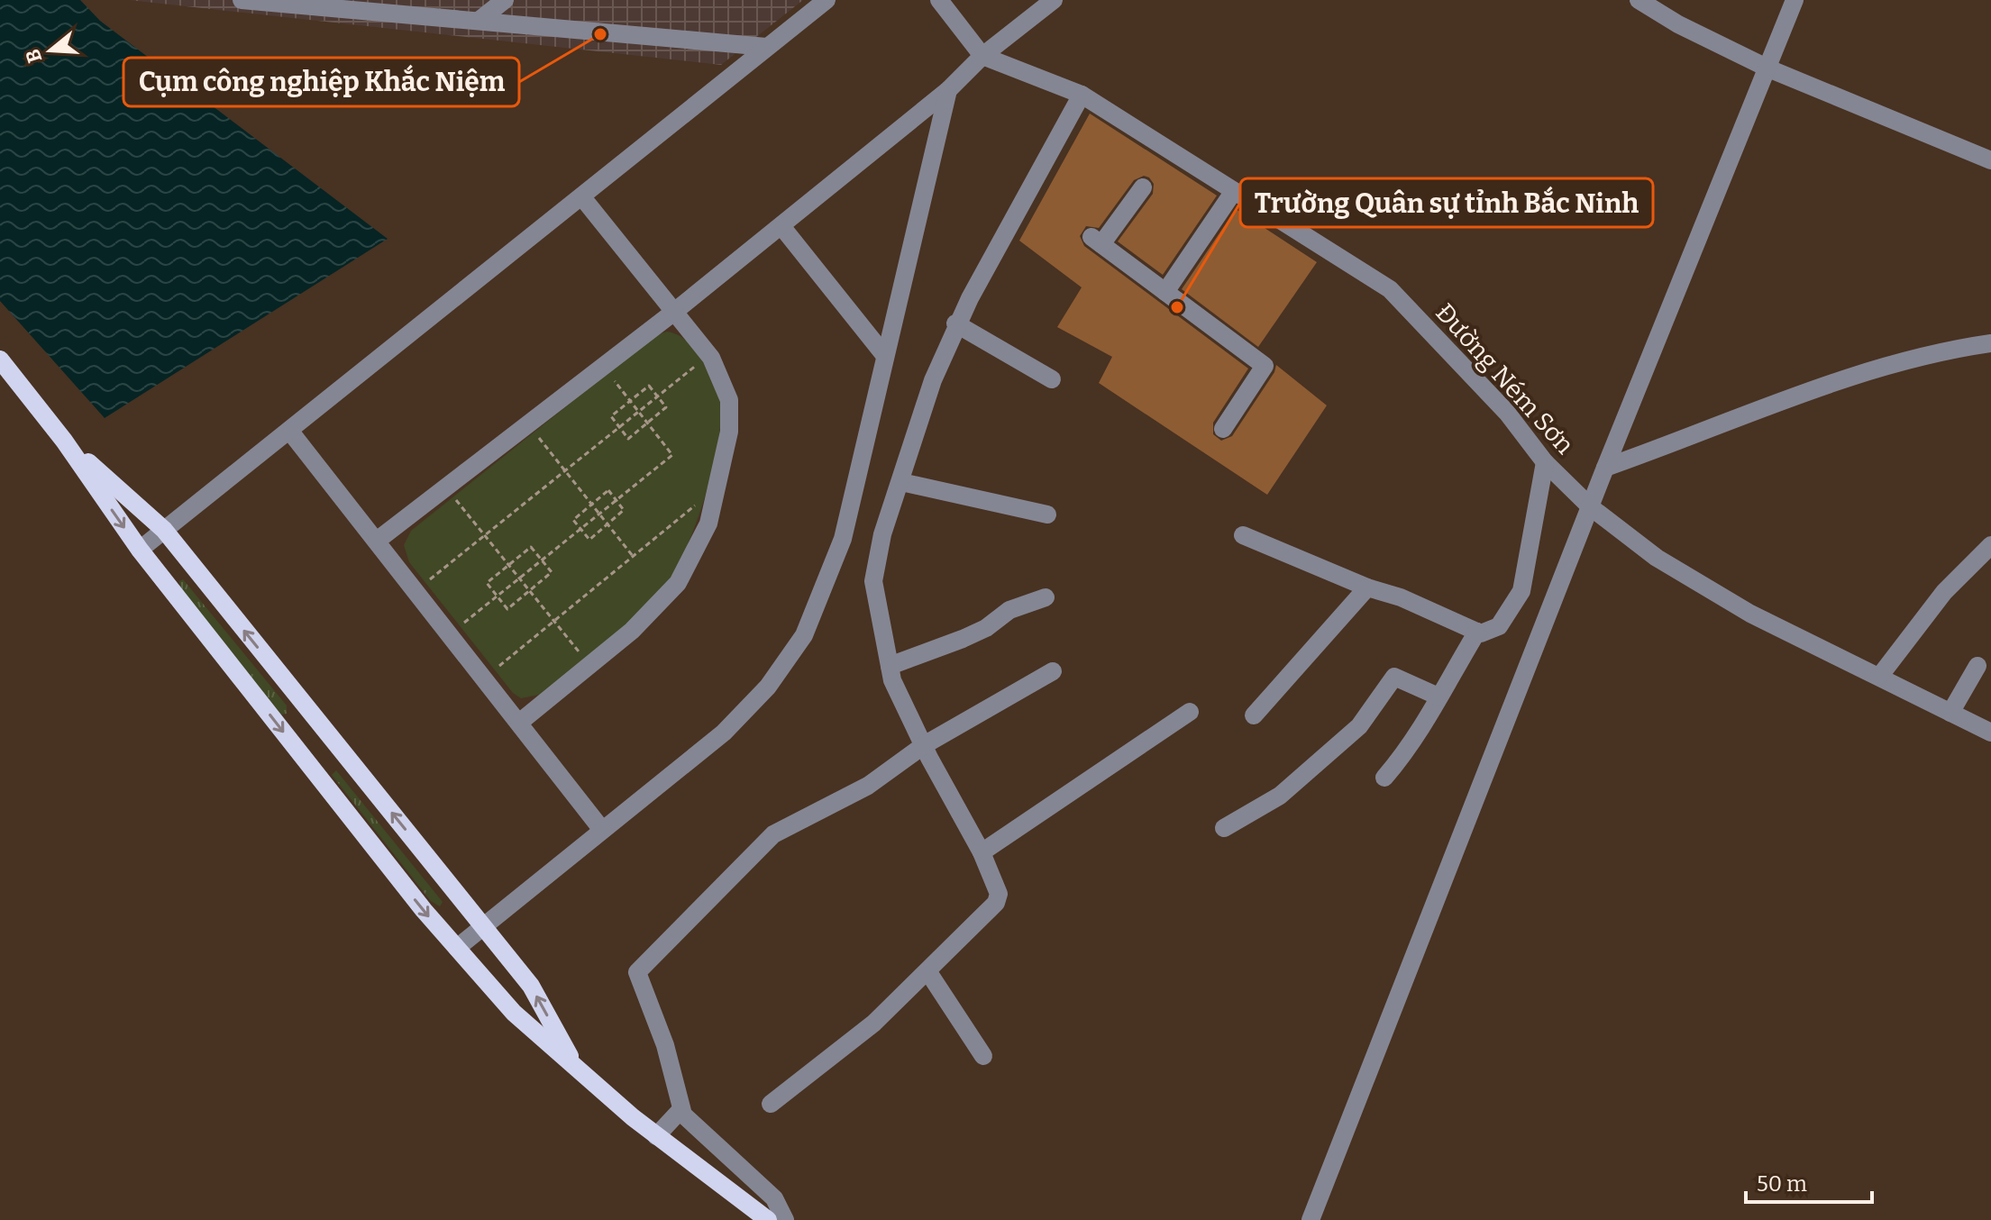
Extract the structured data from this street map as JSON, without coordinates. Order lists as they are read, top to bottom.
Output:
{
  "streets": {
    "street": ["Đường Ném Sơn"]
  },
  "places": ["Cụm công nghiệp Khắc Niệm", "Trường Quân sự tỉnh Bắc Ninh"],
  "scale_bar": "50 m",
  "north": "left"
}
